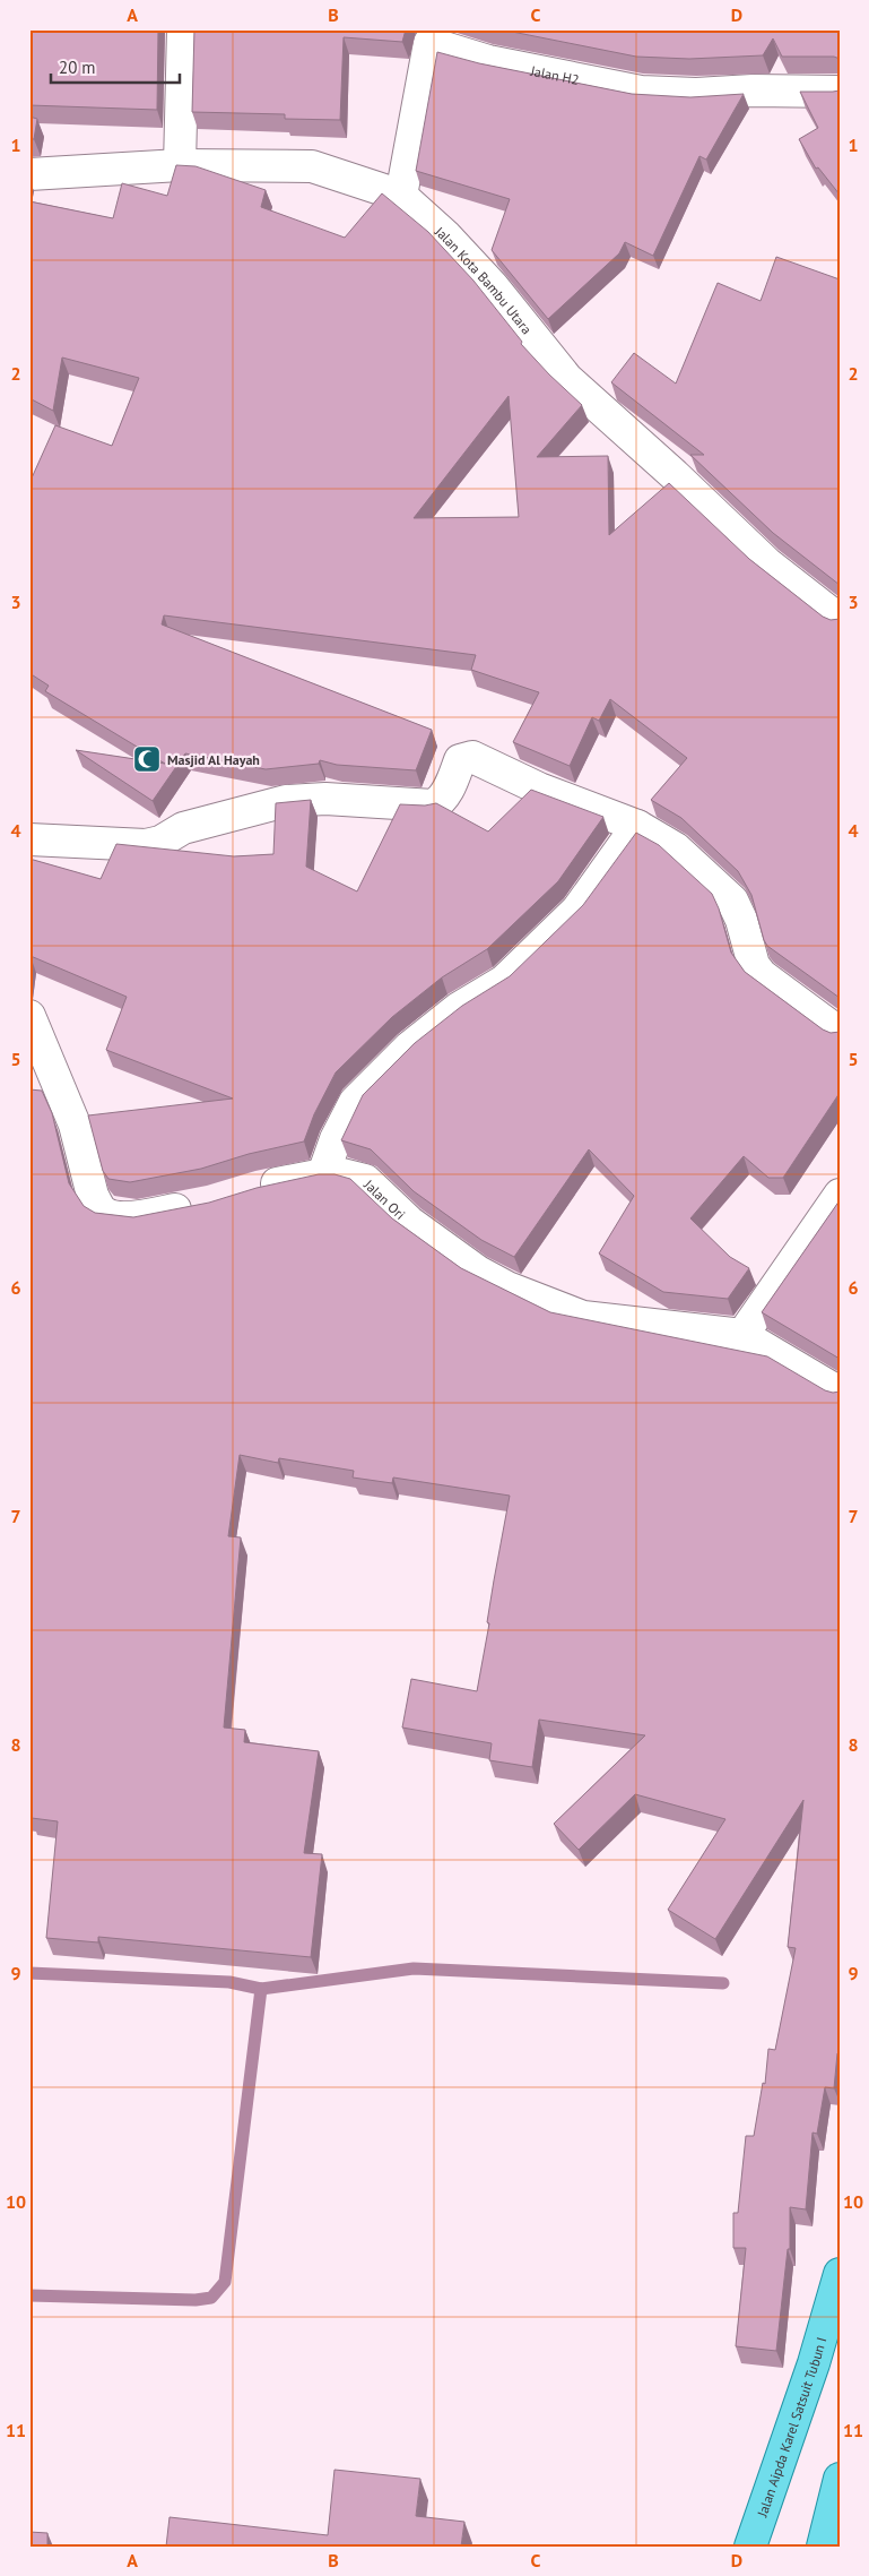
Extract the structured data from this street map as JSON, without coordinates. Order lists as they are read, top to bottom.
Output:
{
  "streets": {
    "main road": ["Jalan Aipda Karel Satsuit Tubun I"],
    "street": ["Jalan H2", "Jalan Kota Bambu Utara", "Jalan Ori"]
  },
  "crossings": [
    ["Jalan H2", "Jalan Kota Bambu Utara"]
  ],
  "places": {
    "mosque": ["Masjid Al Hayah"]
  },
  "scale_bar": "20 m",
  "grid": {
    "columns": [
      "A",
      "B",
      "C",
      "D"
    ],
    "rows": [
      "1",
      "2",
      "3",
      "4",
      "5",
      "6",
      "7",
      "8",
      "9",
      "10",
      "11"
    ]
  }
}
